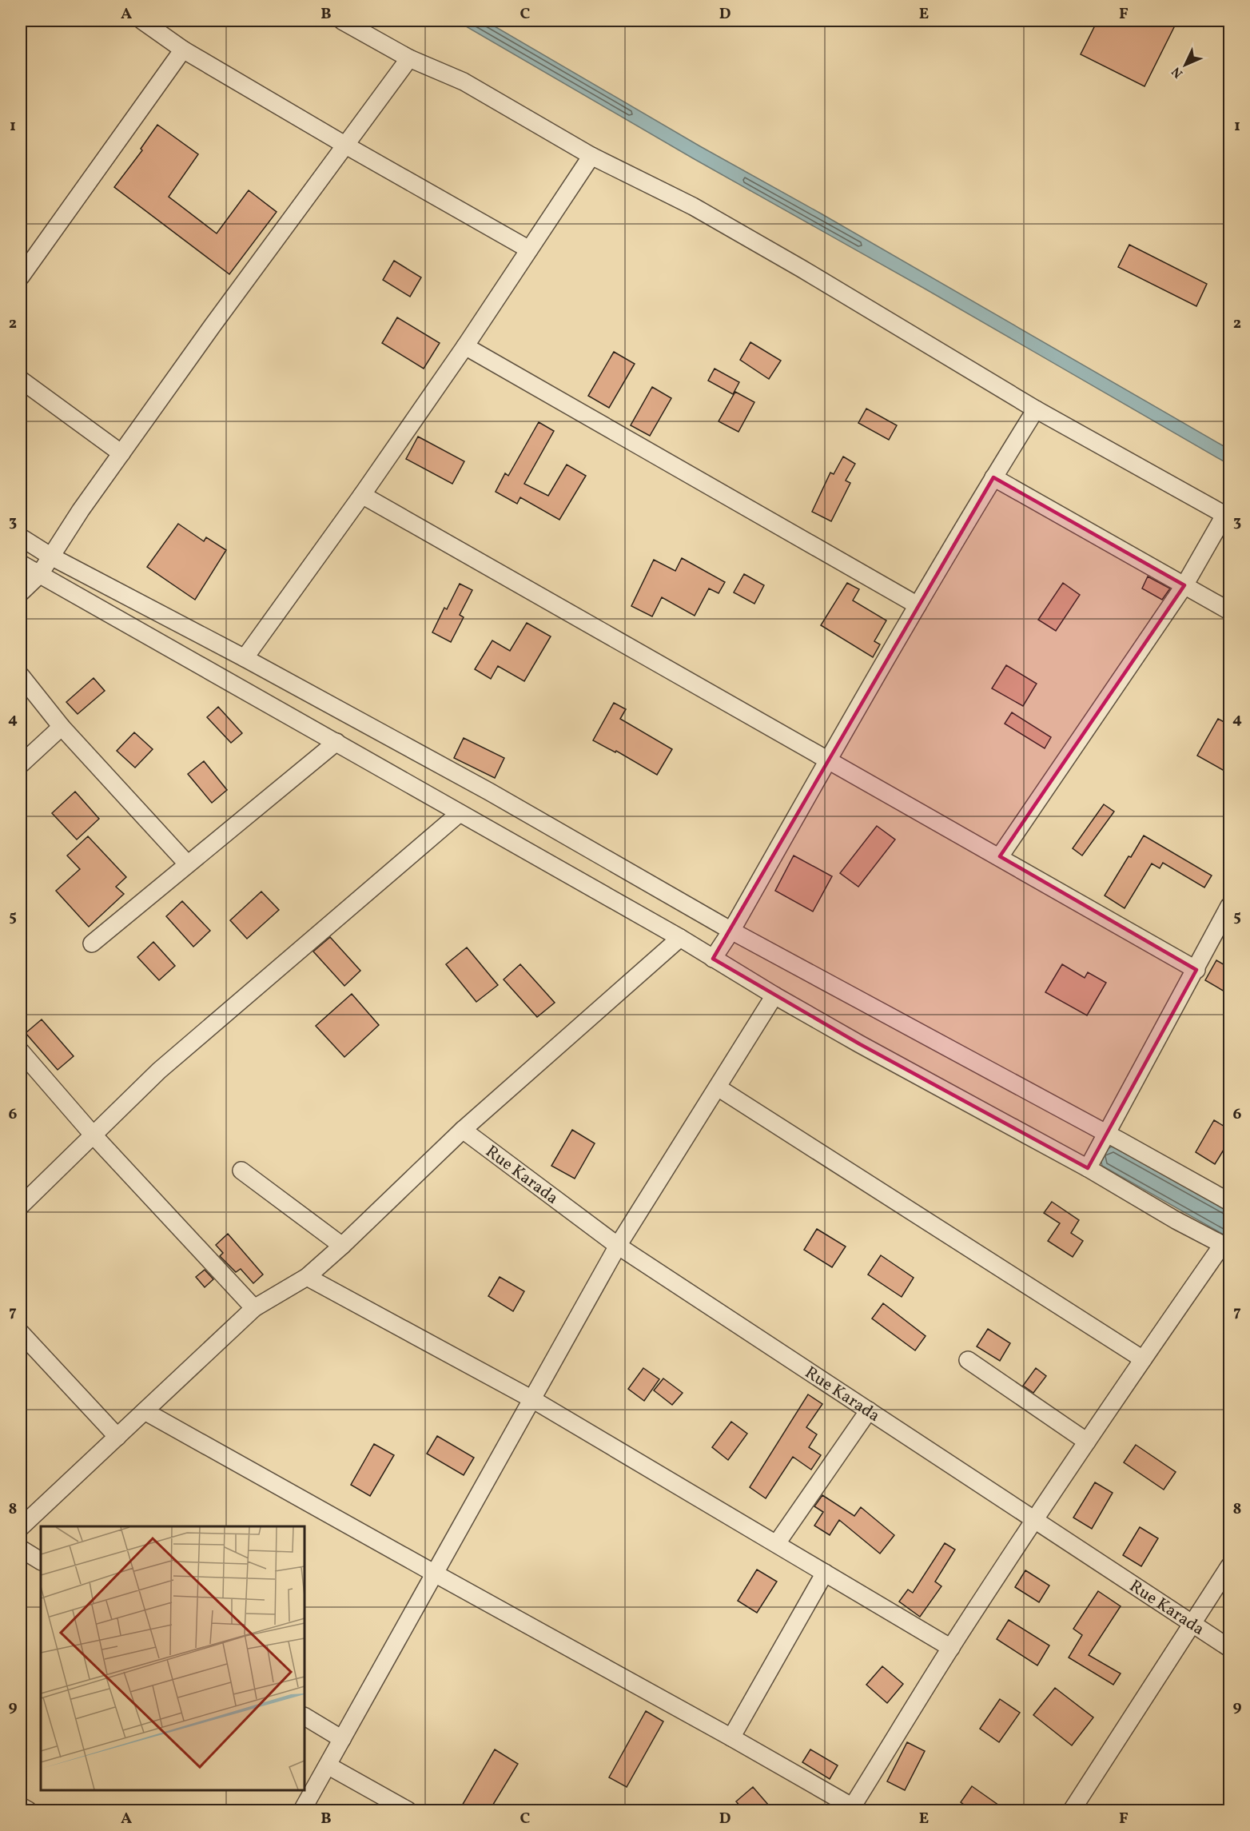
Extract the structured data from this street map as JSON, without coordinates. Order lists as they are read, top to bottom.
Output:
{
  "streets": {
    "street": ["Rue Karada"]
  },
  "north": "bottom left",
  "grid": {
    "columns": [
      "A",
      "B",
      "C",
      "D",
      "E",
      "F"
    ],
    "rows": [
      "1",
      "2",
      "3",
      "4",
      "5",
      "6",
      "7",
      "8",
      "9"
    ]
  }
}
